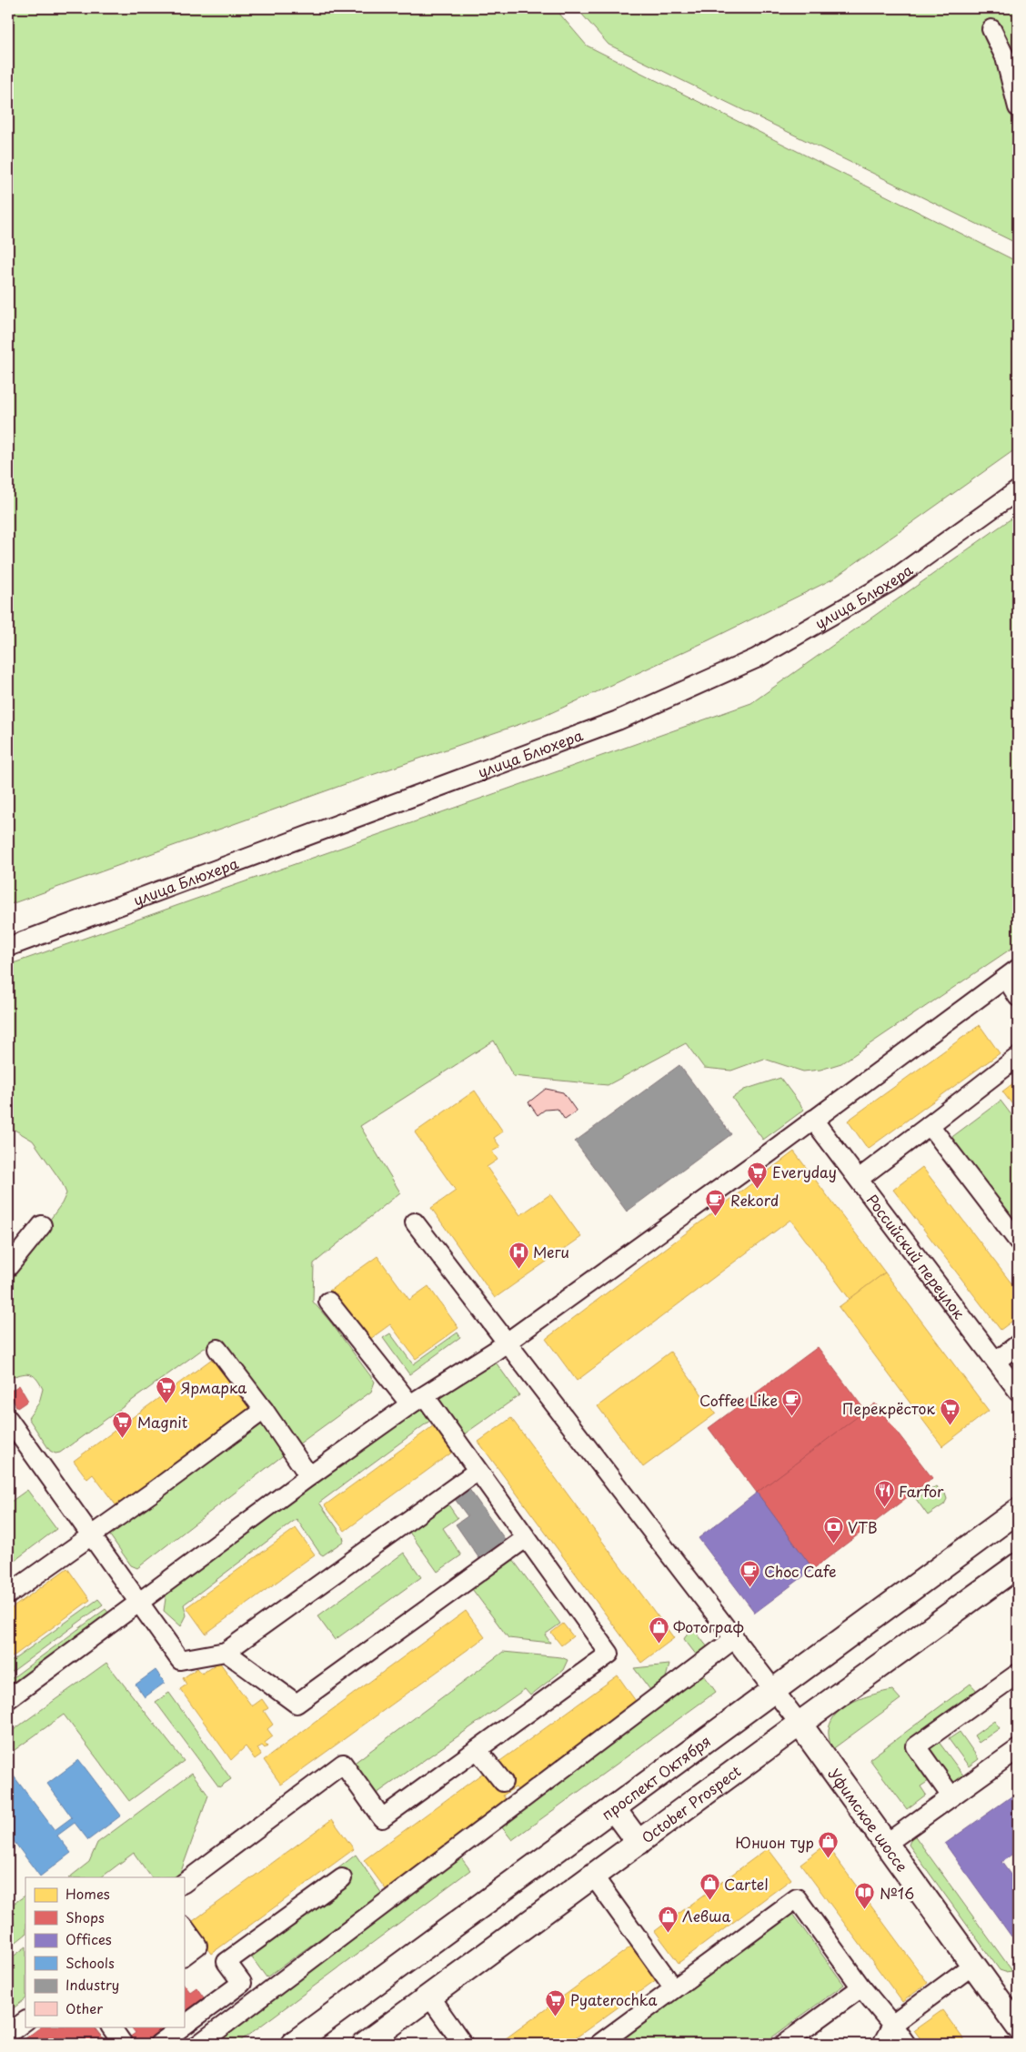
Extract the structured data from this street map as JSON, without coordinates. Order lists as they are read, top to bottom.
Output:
{
  "streets": {
    "main road": ["проспект Октября", "October Prospect", "Уфимское шоссе"],
    "street": ["улица Блюхера", "Российский переулок"]
  },
  "crossings": [
    ["October Prospect", "Уфимское шоссе"]
  ],
  "places": {
    "supermarket": [
      "Everyday",
      "Ярмарка",
      "Перекрёсток",
      "Magnit",
      "Pyaterochka"
    ],
    "cafe": ["Rekord", "Coffee Like", "Choc Cafe"],
    "hospital": ["Меги"],
    "restaurant": ["Farfor"],
    "bank": ["VTB"],
    "shop": [
      "Фотограф",
      "Юнион тур",
      "Cartel",
      "Левша"
    ],
    "library": ["№16"]
  },
  "legend": [
    "Homes",
    "Shops",
    "Offices",
    "Schools",
    "Industry",
    "Other"
  ]
}
